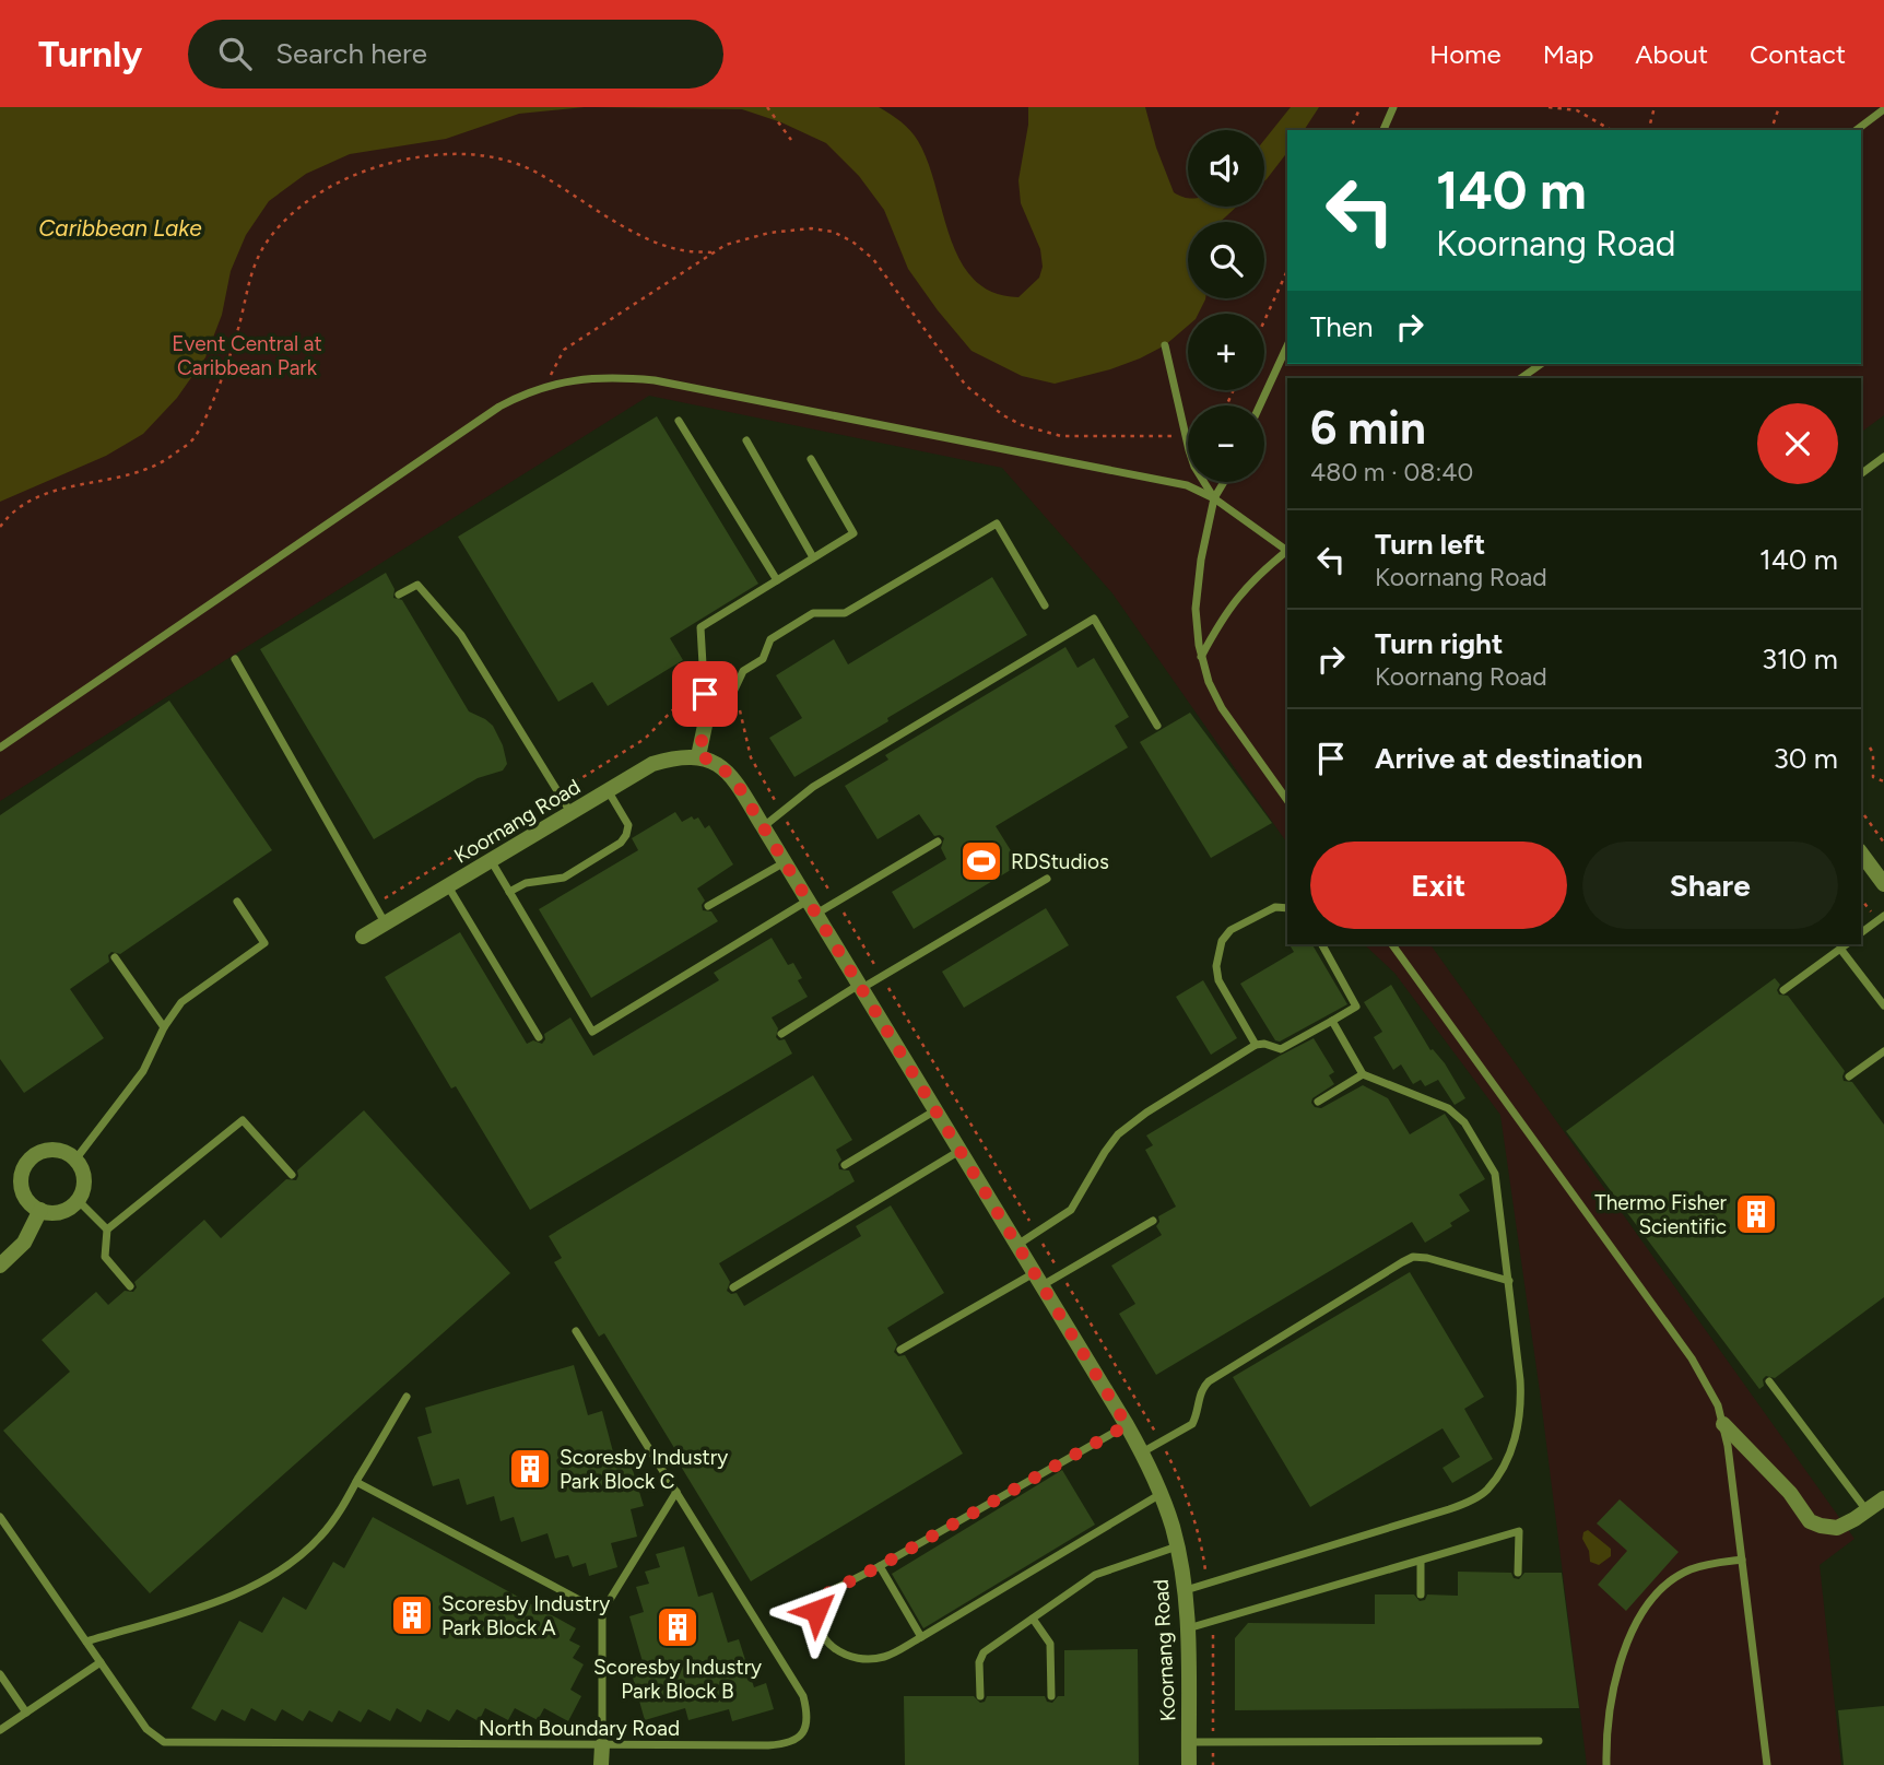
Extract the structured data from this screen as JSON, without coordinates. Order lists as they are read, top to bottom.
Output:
{
  "streets": {
    "street": ["Koornang Road"],
    "lane": ["North Boundary Road"]
  },
  "water": ["Caribbean Lake"],
  "parks": ["Event Central at Caribbean Park"],
  "places": {
    "sports": ["RDStudios"],
    "building": [
      "Thermo Fisher Scientific",
      "Scoresby Industry Park Block C",
      "Scoresby Industry Park Block A",
      "Scoresby Industry Park Block B"
    ]
  },
  "page": {
    "header": "Turnly",
    "search": "Search here",
    "nav": [
      "Home",
      "Map",
      "About",
      "Contact"
    ],
    "map_buttons": ["+", "−"],
    "turn": ["140 m", "Koornang Road"],
    "then": "Then",
    "heading": ["6 min", "480 m · 08:40"],
    "list": [
      {
        "name": "Turn left",
        "note": "Koornang Road",
        "value": "140 m"
      },
      {
        "name": "Turn right",
        "note": "Koornang Road",
        "value": "310 m"
      },
      {
        "name": "Arrive at destination",
        "value": "30 m"
      }
    ],
    "buttons": ["Exit", "Share"]
  }
}
